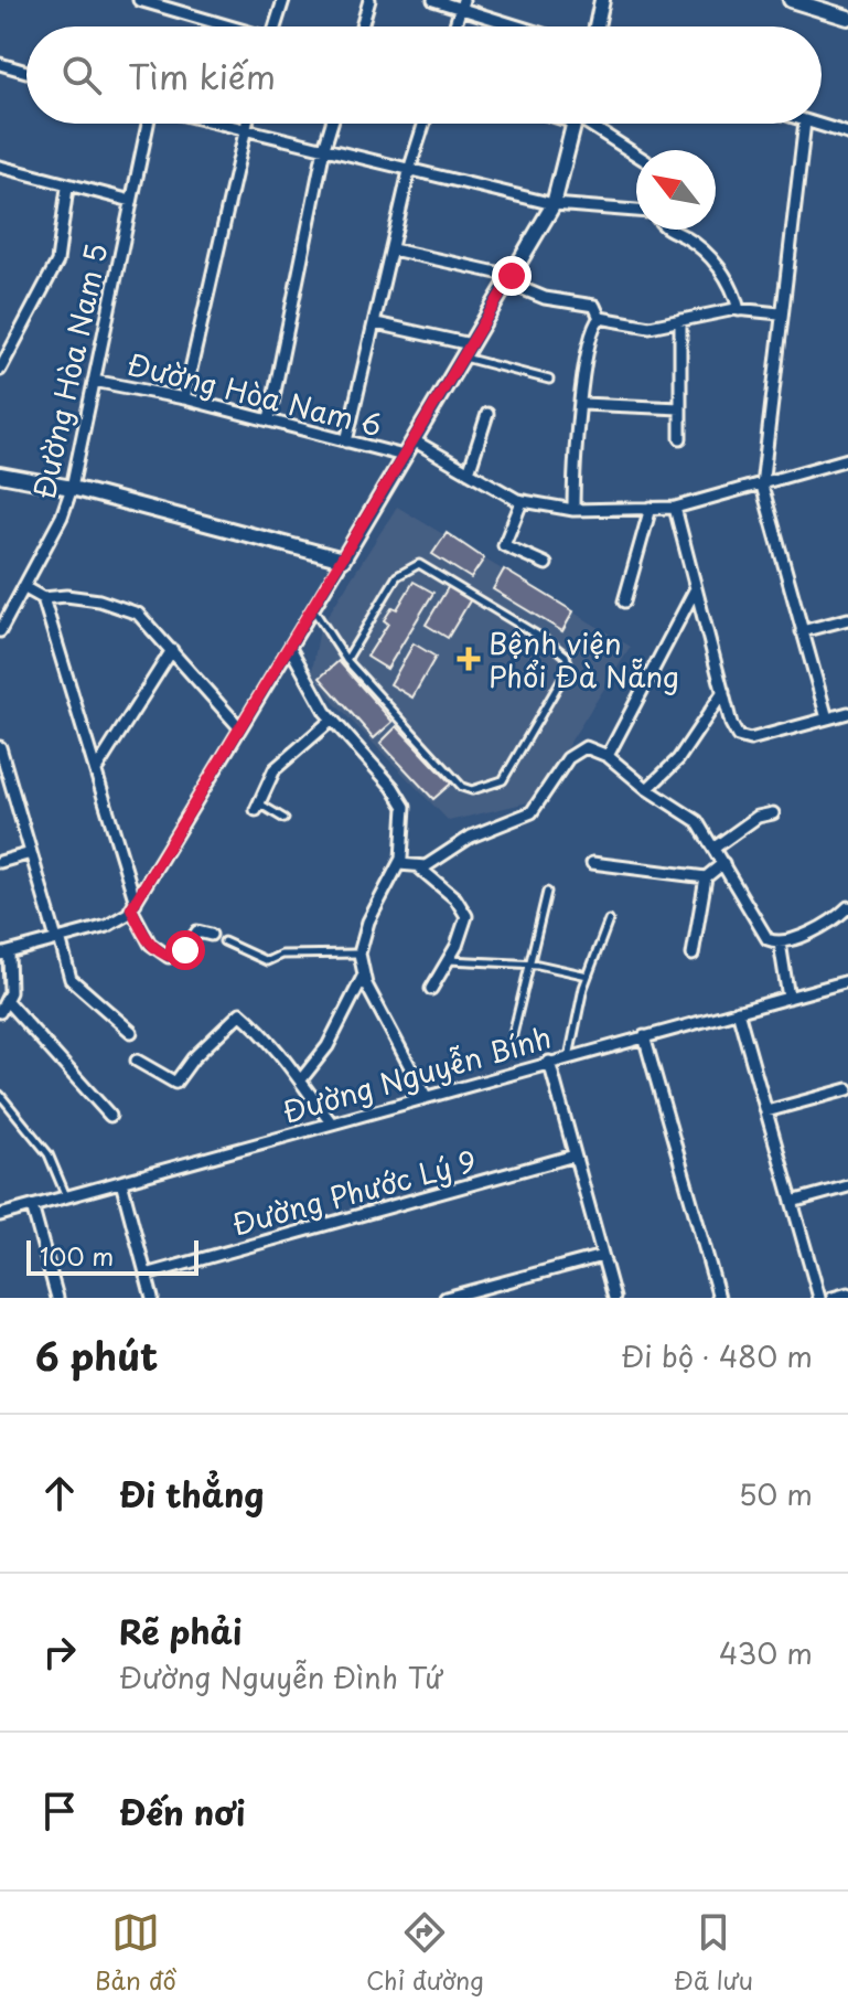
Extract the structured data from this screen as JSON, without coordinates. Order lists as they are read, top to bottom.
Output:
{
  "streets": {
    "street": [
      "Đường Hòa Nam 5",
      "Đường Hòa Nam 6",
      "Đường Nguyễn Bính",
      "Đường Phước Lý 9"
    ]
  },
  "crossings": [
    ["Đường Hòa Nam 5", "Đường Hòa Nam 6"]
  ],
  "places": {
    "health": ["Bệnh viện Phổi Đà Nẵng"]
  },
  "scale_bar": "100 m",
  "north": "top left",
  "page": {
    "search": "Tìm kiếm",
    "scale": "100 m",
    "heading": ["6 phút", "Đi bộ · 480 m"],
    "list": [
      ["Đi thẳng", "50 m"],
      ["Rẽ phải", "Đường Nguyễn Đình Tứ", "430 m"],
      "Đến nơi"
    ],
    "nav": ["Bản đồ", "Chỉ đường", "Đã lưu"]
  }
}
